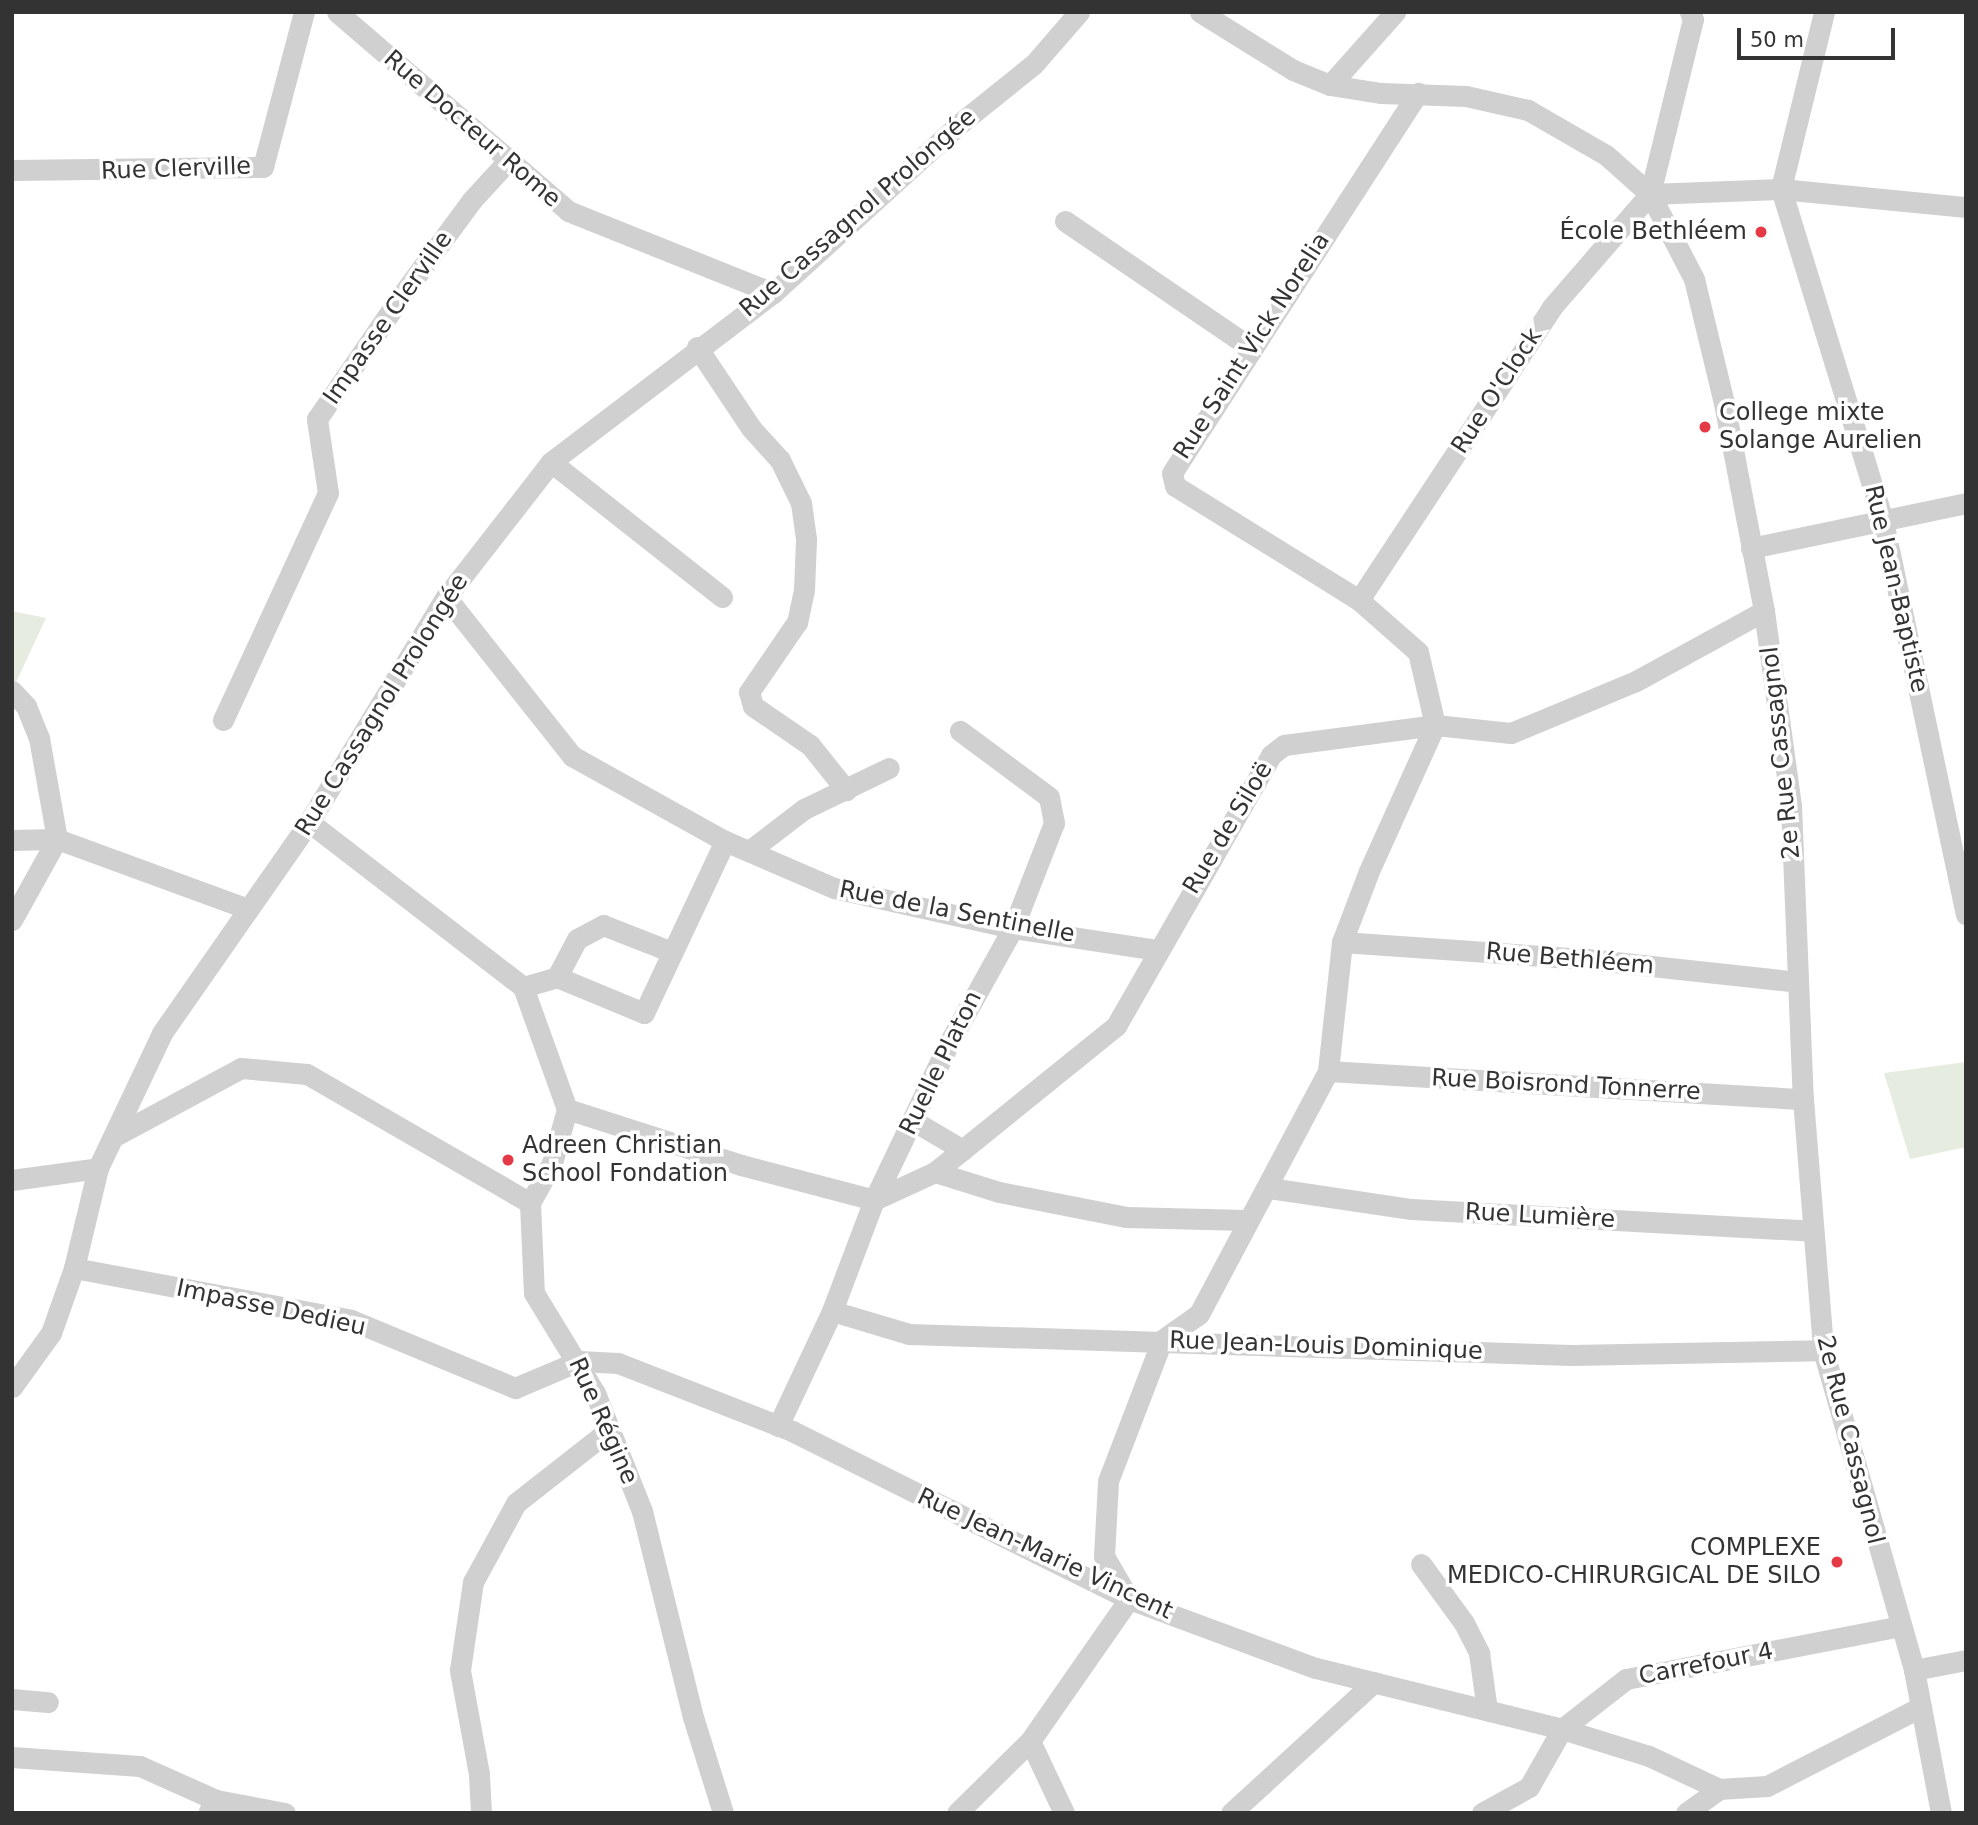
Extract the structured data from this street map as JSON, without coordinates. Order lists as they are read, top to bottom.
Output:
{
  "streets": {
    "street": [
      "Rue Docteur Rome",
      "Rue Clerville",
      "Rue Cassagnol Prolongée",
      "Impasse Clerville",
      "Rue Saint Vick Norelia",
      "Rue O'Clock",
      "Rue Jean-Baptiste",
      "2e Rue Cassagnol",
      "Rue de Siloë",
      "Rue de la Sentinelle",
      "Rue Bethléem",
      "Ruelle Platon",
      "Rue Boisrond Tonnerre",
      "Rue Lumière",
      "Impasse Dedieu",
      "Rue Jean-Louis Dominique",
      "Rue Régine",
      "Rue Jean-Marie Vincent",
      "Carrefour 4"
    ]
  },
  "crossings": [
    ["Rue Docteur Rome", "Rue Cassagnol Prolongée"],
    ["Rue Docteur Rome", "Impasse Clerville"],
    ["Rue Cassagnol Prolongée", "Rue de la Sentinelle"],
    ["Rue Cassagnol Prolongée", "Impasse Dedieu"],
    ["Rue Saint Vick Norelia", "Rue O'Clock"],
    ["Rue Saint Vick Norelia", "2e Rue Cassagnol"],
    ["Rue Saint Vick Norelia", "Rue de Siloë"],
    ["Rue O'Clock", "2e Rue Cassagnol"],
    ["2e Rue Cassagnol", "Rue de Siloë"],
    ["2e Rue Cassagnol", "Rue Bethléem"],
    ["2e Rue Cassagnol", "Rue Boisrond Tonnerre"],
    ["2e Rue Cassagnol", "Rue Lumière"],
    ["2e Rue Cassagnol", "Rue Jean-Louis Dominique"],
    ["2e Rue Cassagnol", "Carrefour 4"],
    ["Rue de Siloë", "Rue de la Sentinelle"],
    ["Rue de Siloë", "Ruelle Platon"],
    ["Rue de la Sentinelle", "Ruelle Platon"],
    ["Ruelle Platon", "Rue Jean-Louis Dominique"],
    ["Ruelle Platon", "Rue Jean-Marie Vincent"],
    ["Impasse Dedieu", "Rue Régine"],
    ["Impasse Dedieu", "Rue Jean-Marie Vincent"],
    ["Rue Régine", "Rue Jean-Marie Vincent"],
    ["Rue Jean-Marie Vincent", "Carrefour 4"]
  ],
  "places": [
    "École Bethléem",
    "College mixte Solange Aurelien",
    "Adreen Christian School Fondation",
    "COMPLEXE MEDICO-CHIRURGICAL DE SILO"
  ],
  "scale_bar": "50 m"
}
